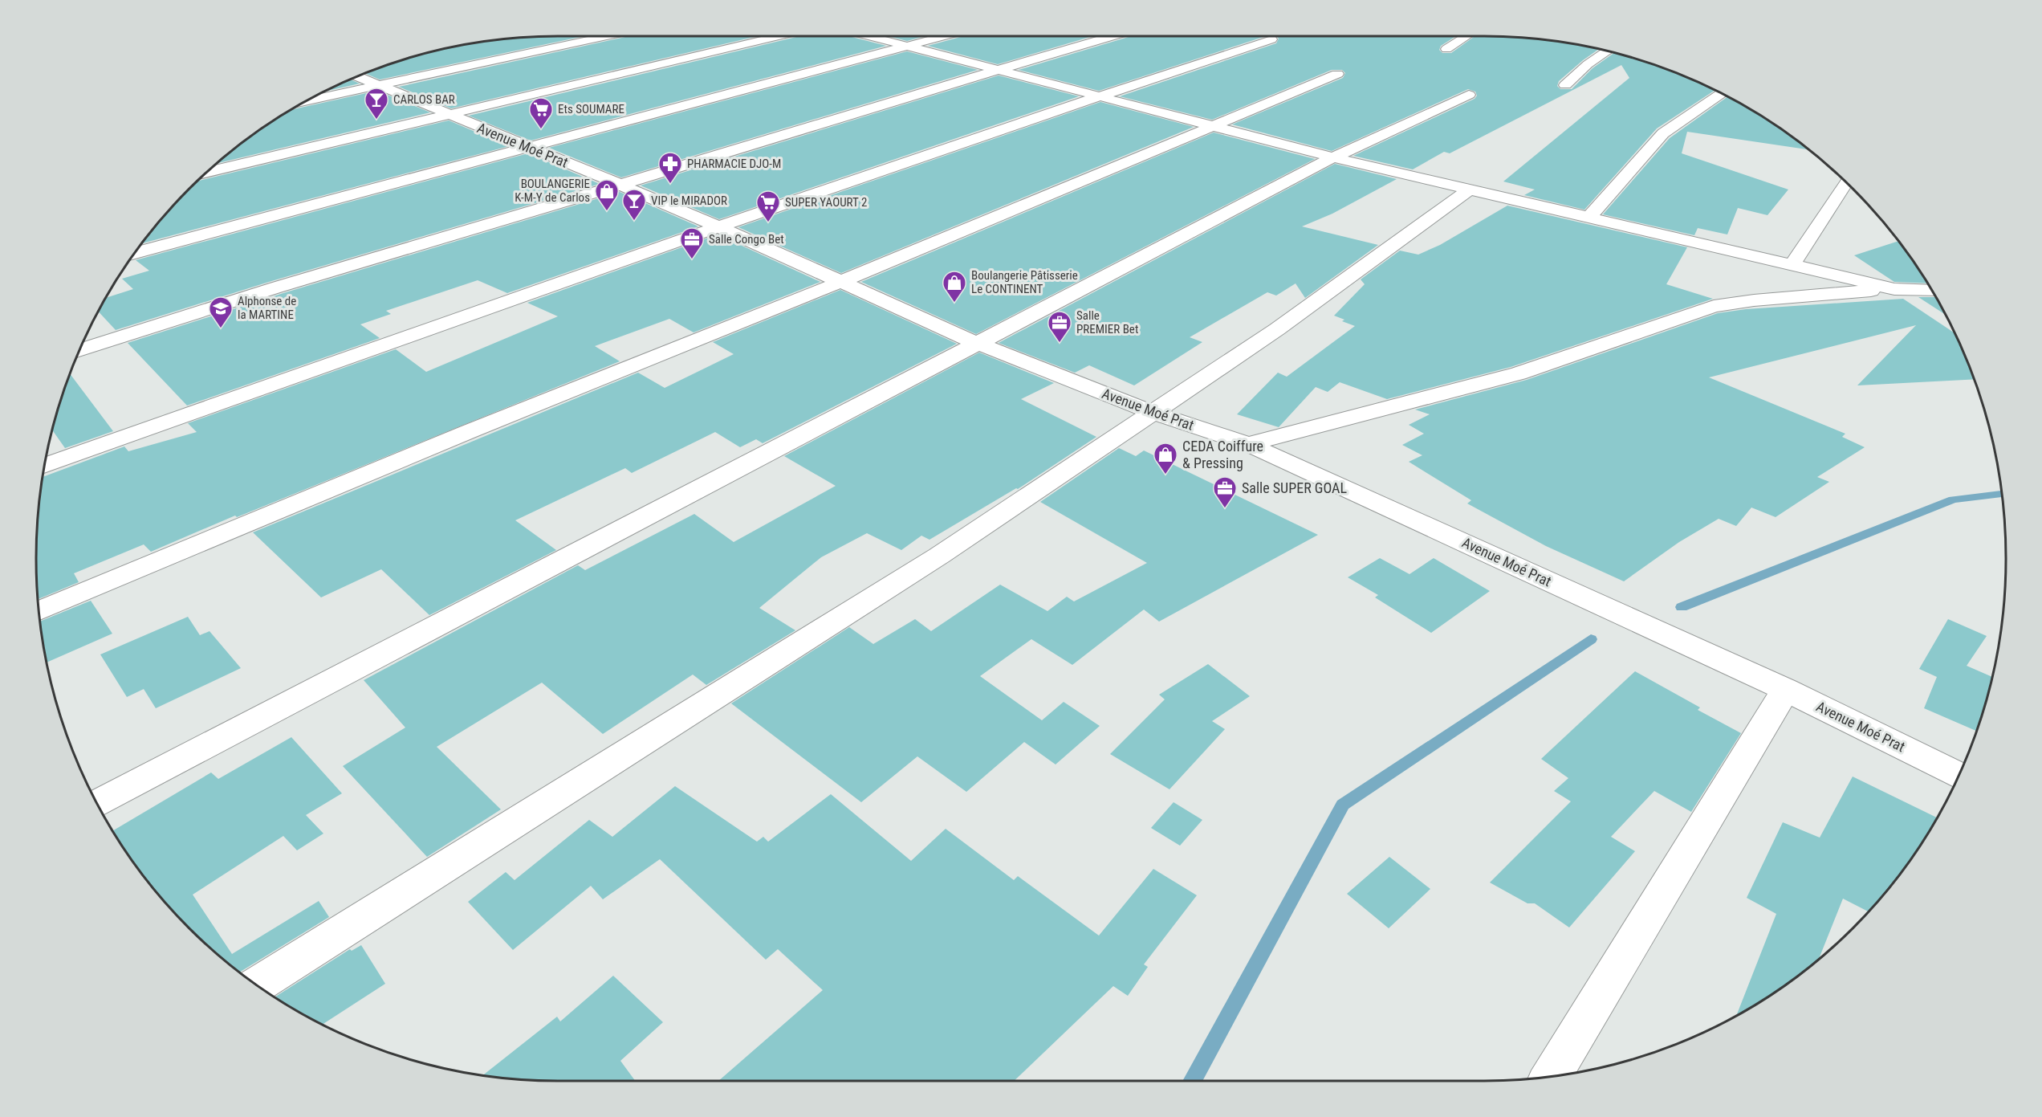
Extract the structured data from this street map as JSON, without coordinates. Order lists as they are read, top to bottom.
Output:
{
  "streets": {
    "street": ["Avenue Moé Prat"]
  },
  "places": {
    "bar": ["CARLOS BAR", "VIP le MIRADOR"],
    "supermarket": ["Ets SOUMARE", "SUPER YAOURT 2"],
    "pharmacy": ["PHARMACIE DJO-M"],
    "shop": ["BOULANGERIE K-M-Y de Carlos", "Boulangerie Pâtisserie Le CONTINENT", "CEDA Coiffure & Pressing"],
    "office": ["Salle Congo Bet", "Salle PREMIER Bet", "Salle SUPER GOAL"],
    "school or university": ["Alphonse de la MARTINE"]
  }
}
